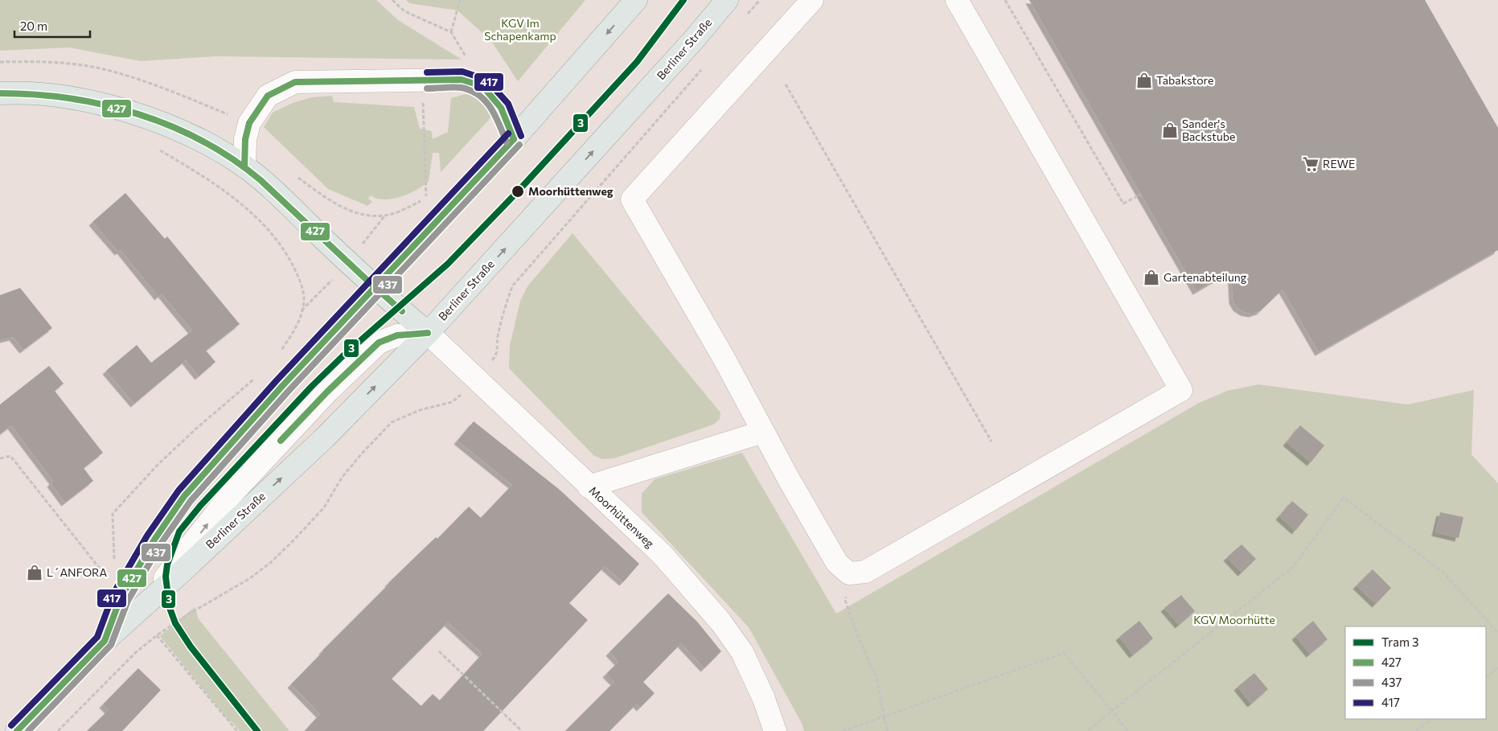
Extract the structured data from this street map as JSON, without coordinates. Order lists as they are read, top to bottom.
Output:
{
  "streets": {
    "main road": ["Berliner Straße"],
    "street": ["Moorhüttenweg"]
  },
  "crossings": [
    ["Berliner Straße", "Moorhüttenweg"]
  ],
  "parks": ["KGV Im Schapenkamp", "KGV Moorhütte"],
  "places": {
    "shop": [
      "Tabakstore",
      "Sander's Backstube",
      "Gartenabteilung",
      "L´ANFORA"
    ],
    "supermarket": ["REWE"],
    "other": ["Moorhüttenweg"]
  },
  "lines": [
    "tram line 3",
    "transit line 417",
    "transit line 427",
    "transit line 437"
  ],
  "legend": [
    "Tram 3",
    "427",
    "437",
    "417"
  ],
  "scale_bar": "20 m"
}
